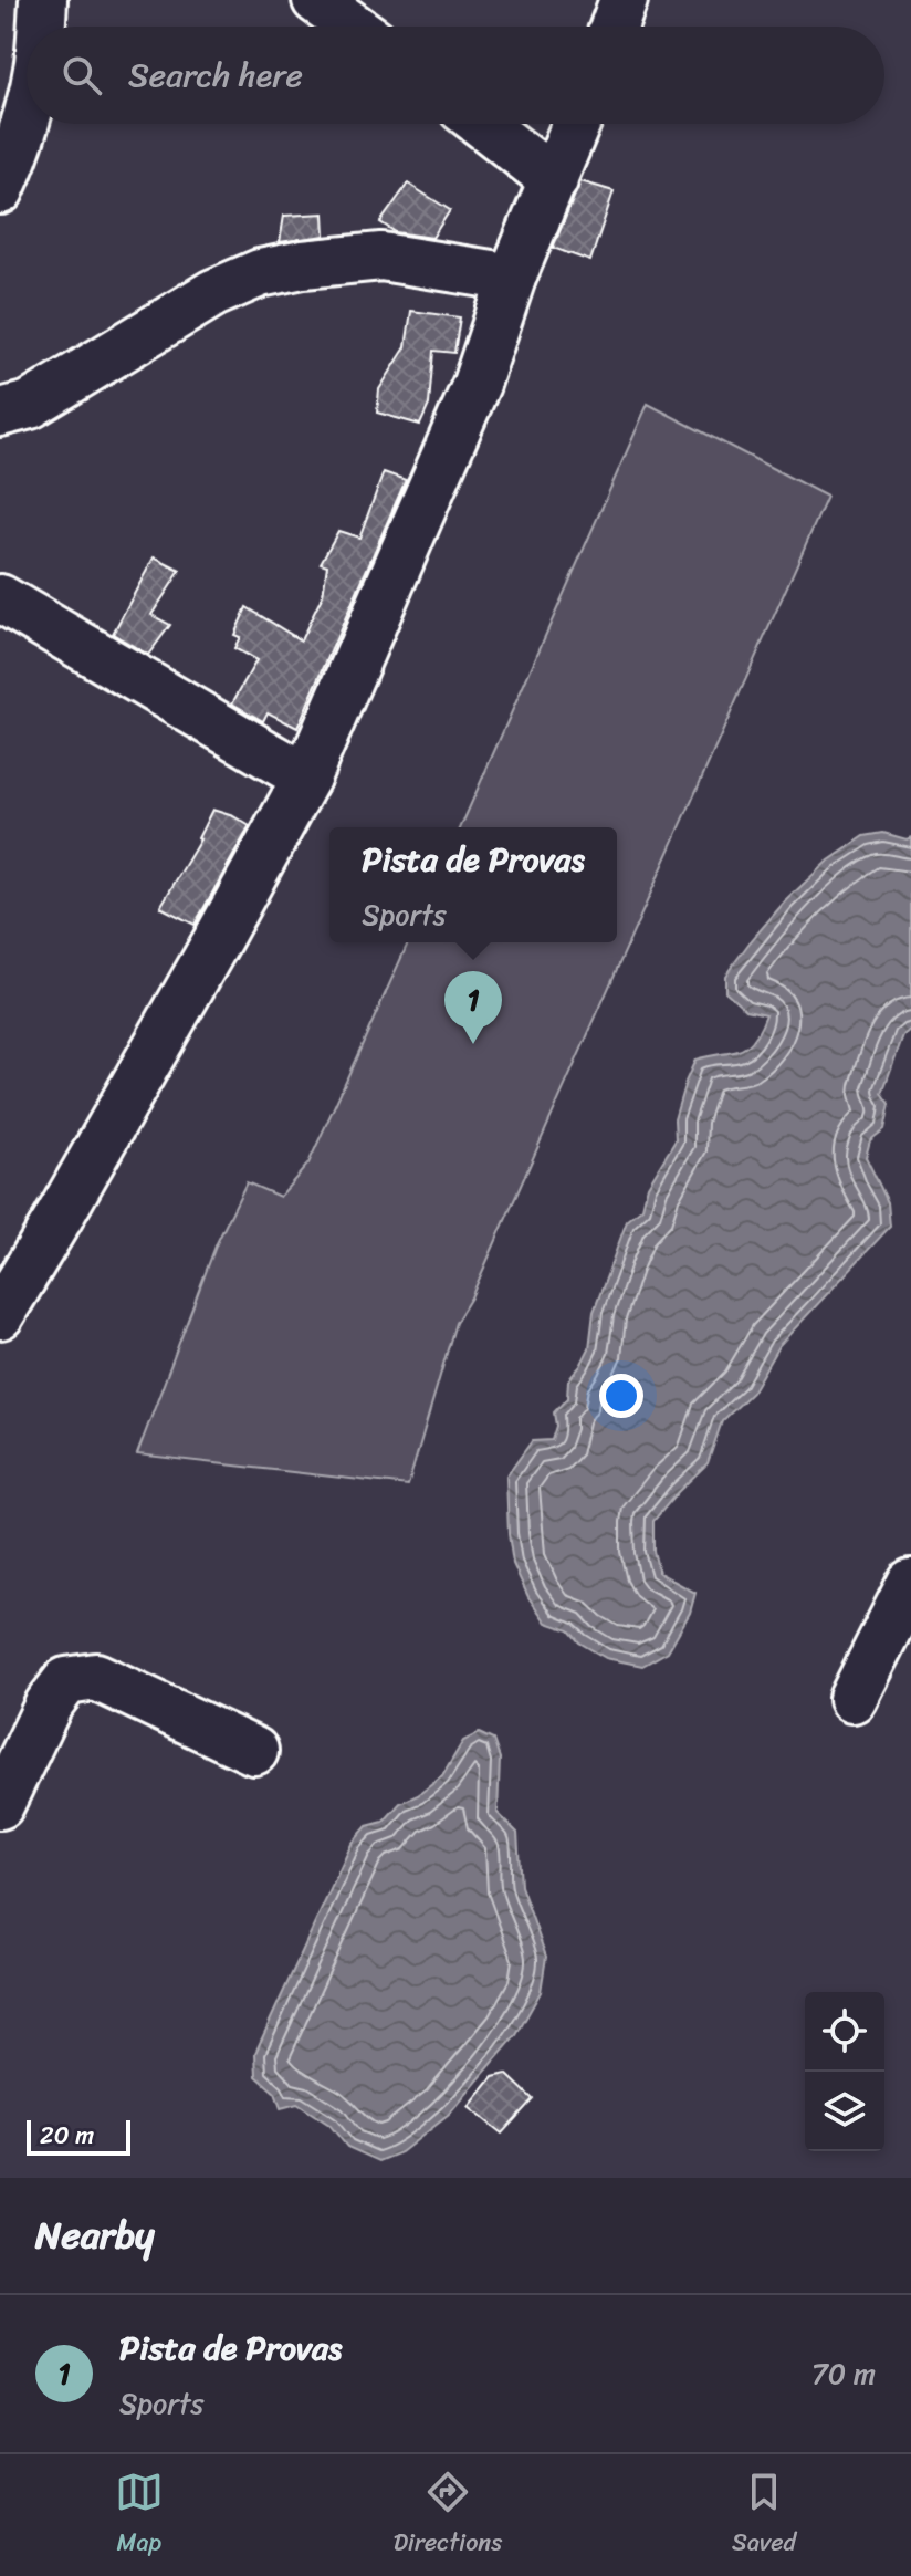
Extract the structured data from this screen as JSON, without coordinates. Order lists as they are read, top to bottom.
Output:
{
  "scale_bar": "20 m",
  "page": {
    "search": "Search here",
    "popup": ["Pista de Provas", "Sports"],
    "pins": "1",
    "scale": "20 m",
    "heading": "Nearby",
    "list": [
      {
        "mark": "1",
        "name": "Pista de Provas",
        "note": "Sports",
        "value": "70 m"
      }
    ],
    "nav": ["Map", "Directions", "Saved"]
  }
}
